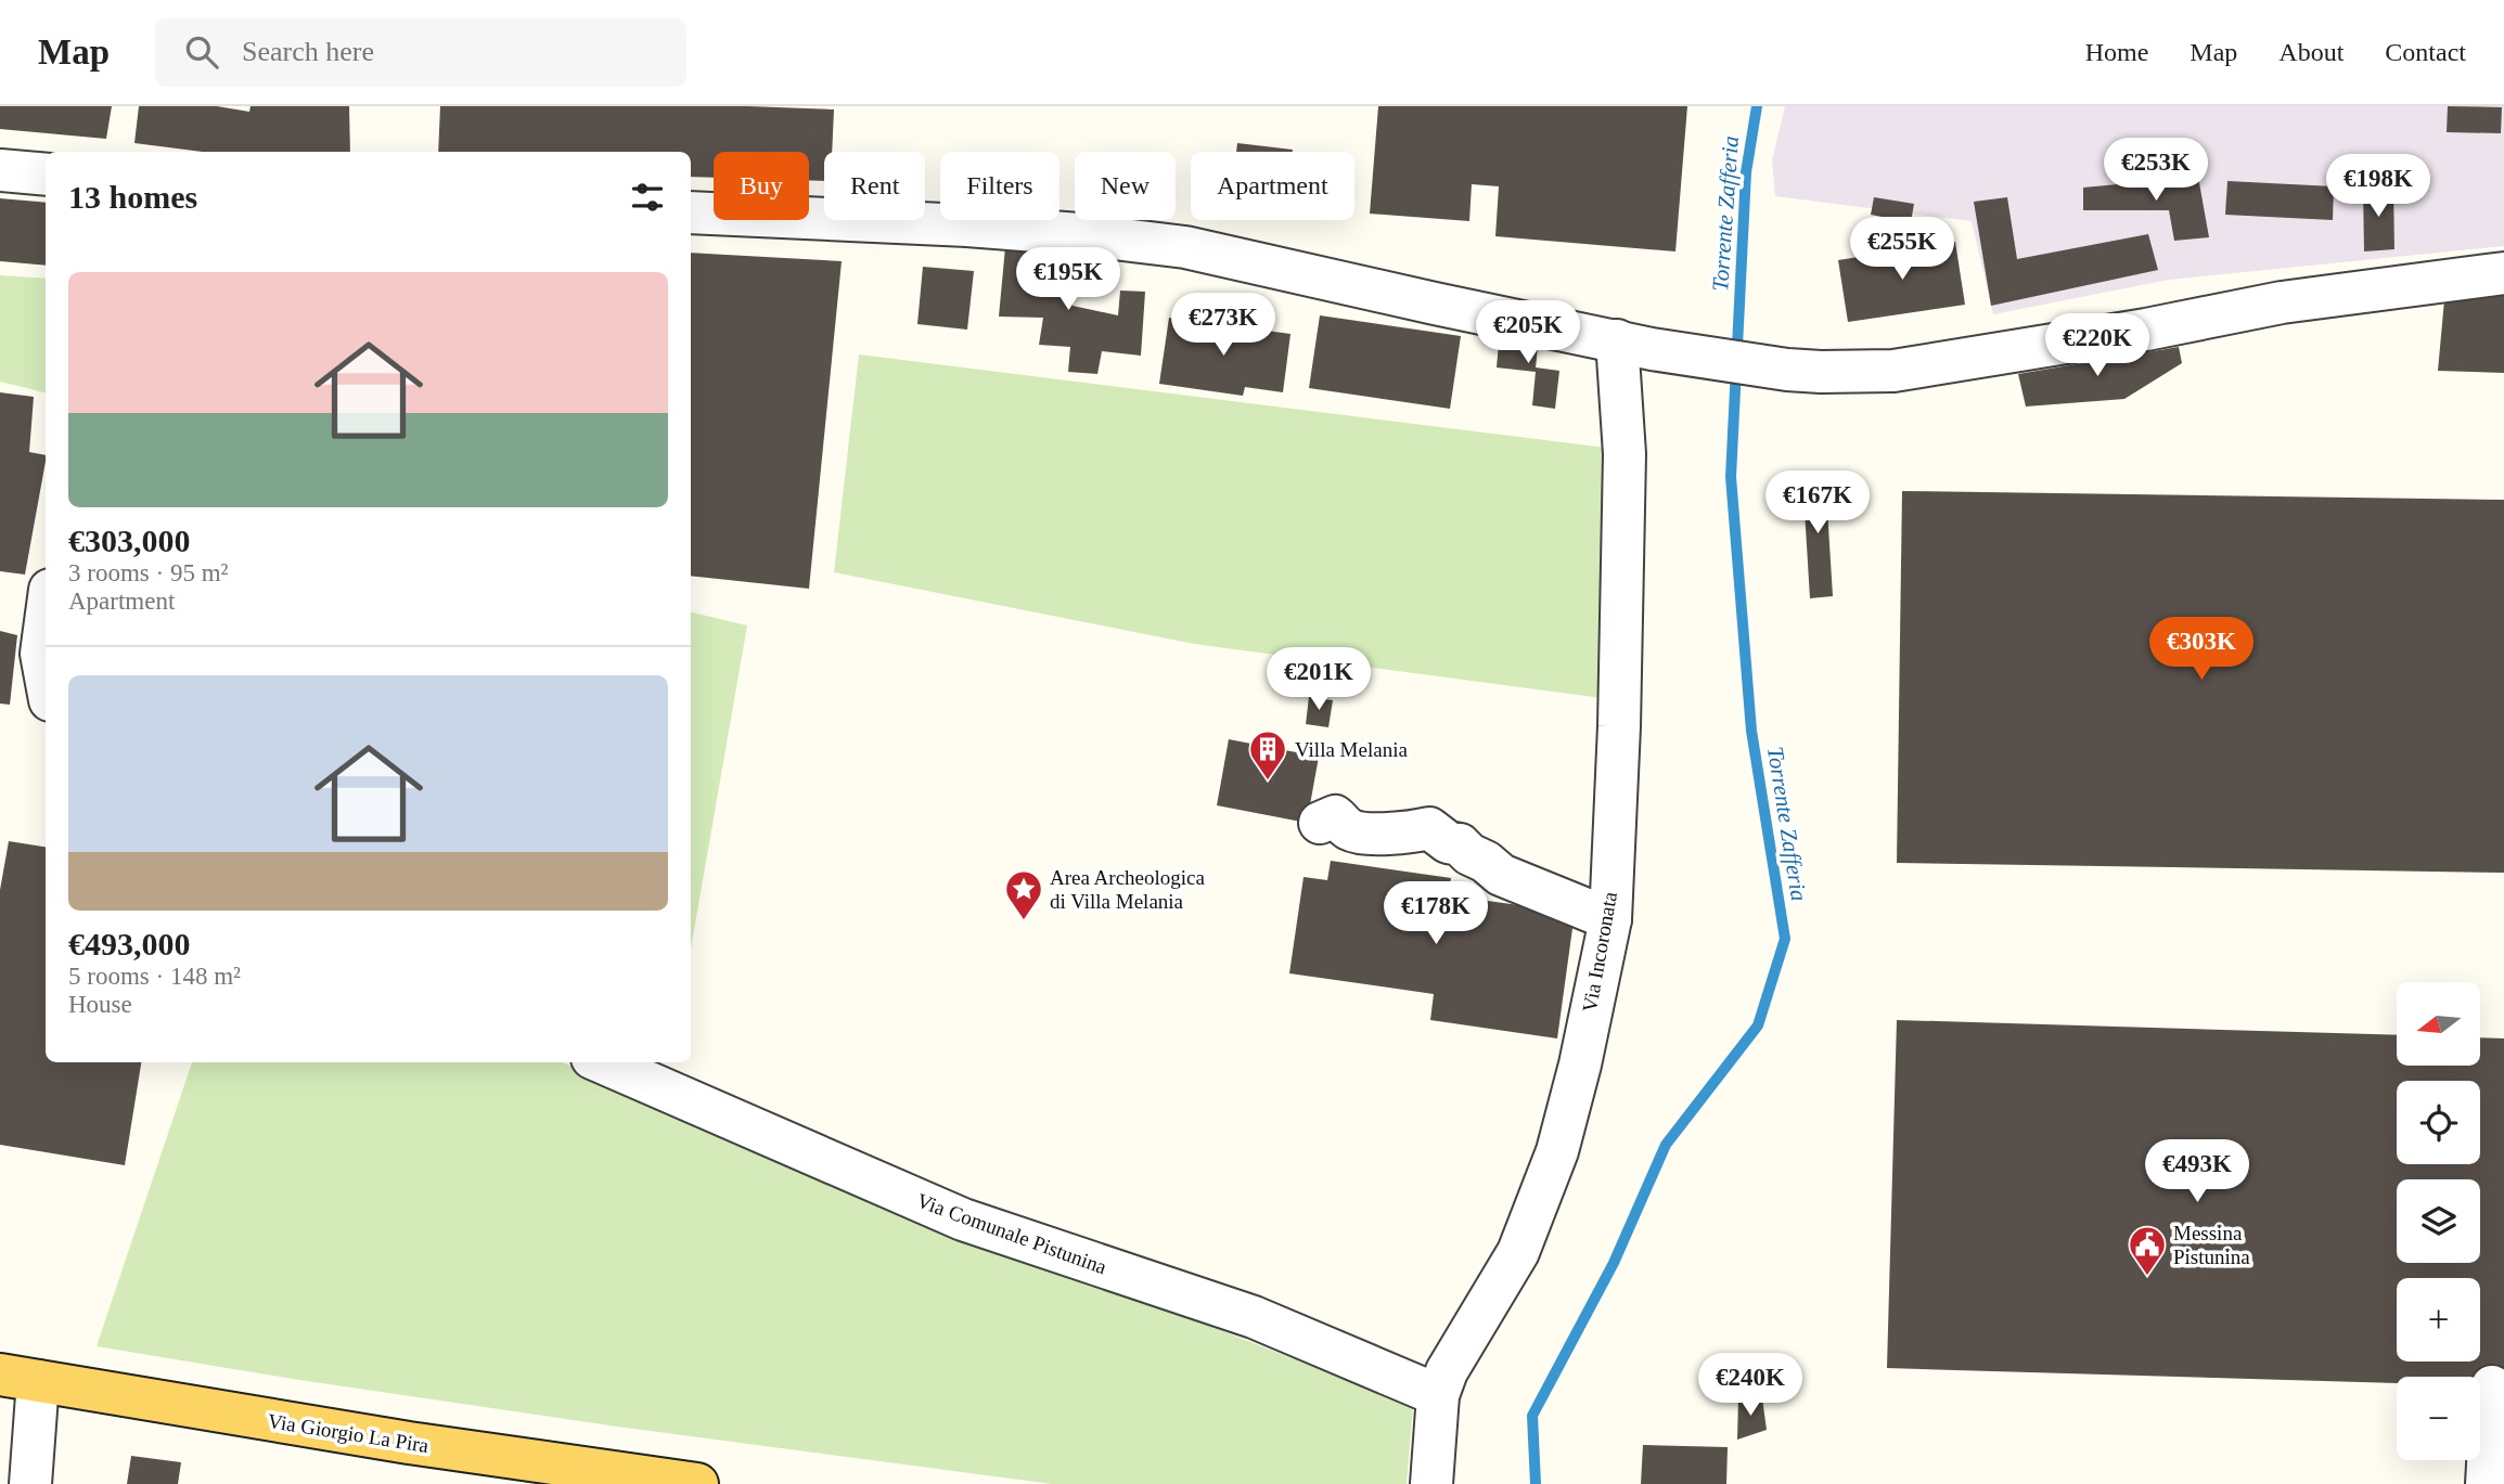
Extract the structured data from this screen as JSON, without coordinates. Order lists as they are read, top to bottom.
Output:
{
  "streets": {
    "main road": ["Via Giorgio La Pira"],
    "street": ["Via Incoronata", "Via Comunale Pistunina"]
  },
  "crossings": [
    ["Via Incoronata", "Via Comunale Pistunina"]
  ],
  "water": ["Torrente Zafferia"],
  "places": {
    "building": ["Villa Melania"],
    "place": ["Area Archeologica di Villa Melania"],
    "public building": ["Messina Pistunina"]
  },
  "north": "left",
  "page": {
    "header": "Map",
    "search": "Search here",
    "nav": [
      "Home",
      "Map",
      "About",
      "Contact"
    ],
    "price": [
      "€253K",
      "€198K",
      "€255K",
      "€195K",
      "€273K",
      "€205K",
      "€220K",
      "€167K",
      "€303K",
      "€201K",
      "€178K",
      "€493K",
      "€240K"
    ],
    "chip": [
      "Buy",
      "Rent",
      "Filters",
      "New",
      "Apartment"
    ],
    "heading": "13 homes",
    "list": [
      {
        "name": "€303,000",
        "note": "3 rooms · 95 m² · Apartment"
      },
      {
        "name": "€493,000",
        "note": "5 rooms · 148 m² · House"
      }
    ],
    "map_buttons": ["+", "−"]
  }
}
